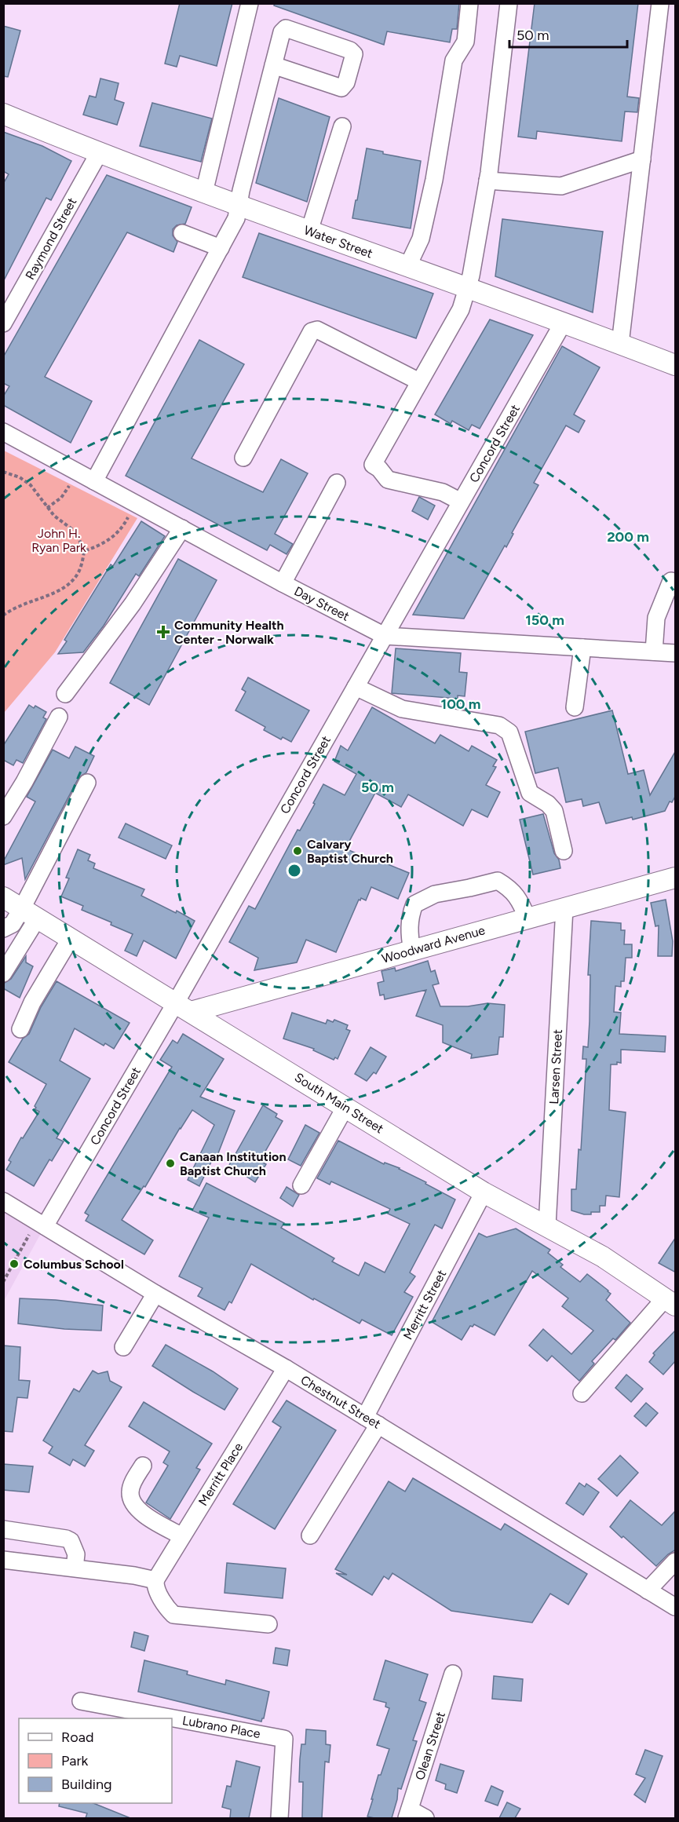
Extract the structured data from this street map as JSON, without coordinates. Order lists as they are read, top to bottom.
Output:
{
  "streets": {
    "main road": ["Water Street", "Woodward Avenue", "South Main Street"],
    "street": [
      "Raymond Street",
      "Concord Street",
      "Day Street",
      "Larsen Street",
      "Merritt Street",
      "Chestnut Street",
      "Merritt Place",
      "Lubrano Place",
      "Olean Street"
    ]
  },
  "crossings": [
    ["Raymond Street", "Water Street"],
    ["Water Street", "Concord Street"],
    ["Concord Street", "Day Street"],
    ["Concord Street", "Woodward Avenue"],
    ["Concord Street", "South Main Street"],
    ["Concord Street", "Chestnut Street"],
    ["Woodward Avenue", "Larsen Street"],
    ["Woodward Avenue", "South Main Street"],
    ["Larsen Street", "South Main Street"],
    ["South Main Street", "Merritt Street"],
    ["Merritt Street", "Chestnut Street"],
    ["Chestnut Street", "Merritt Place"]
  ],
  "parks": ["John H. Ryan Park"],
  "places": {
    "health": ["Community Health Center - Norwalk"],
    "other": ["Calvary Baptist Church", "Canaan Institution Baptist Church", "Columbus School"]
  },
  "legend": ["Road", "Park", "Building"],
  "scale_bar": "50 m",
  "rings": [
    "200 m",
    "150 m",
    "100 m",
    "50 m"
  ]
}
